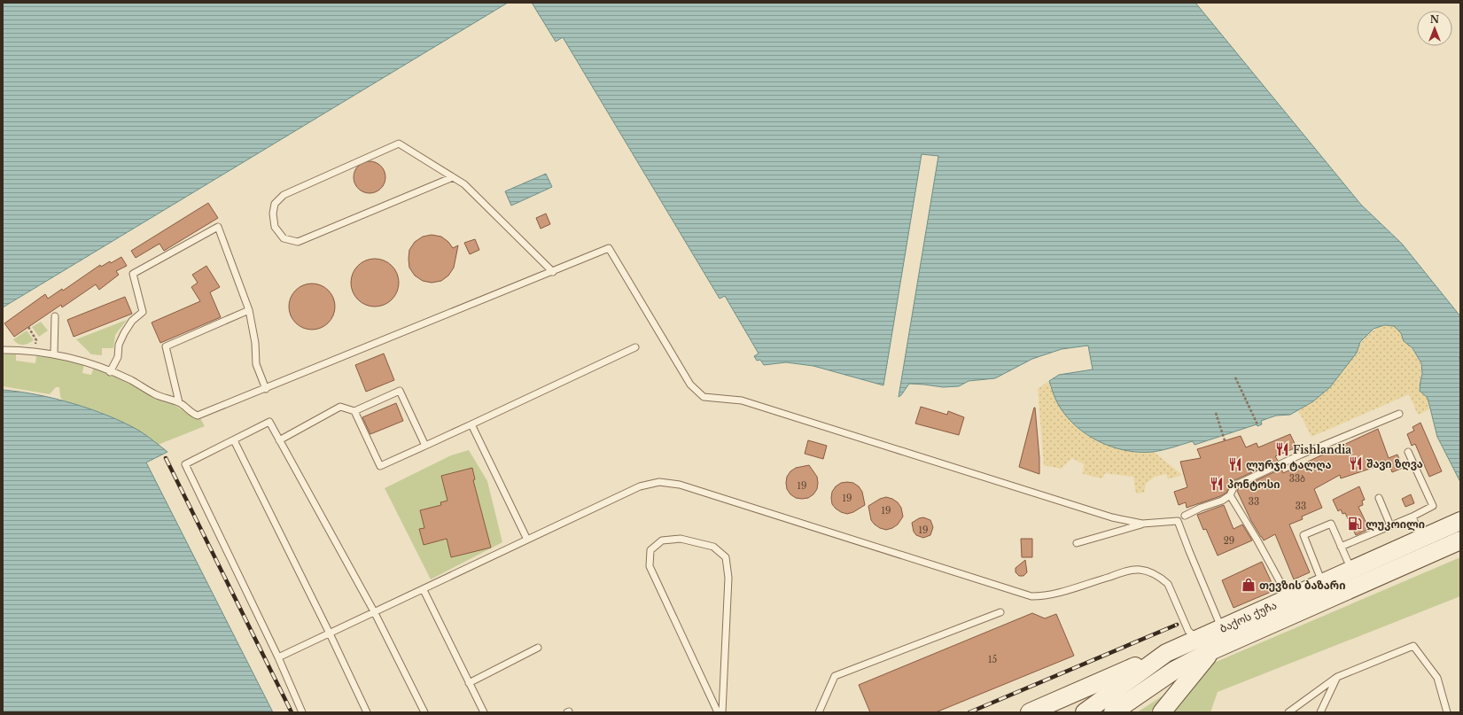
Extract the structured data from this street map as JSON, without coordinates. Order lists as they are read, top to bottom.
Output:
{
  "streets": {
    "main road": ["ბაქოს ქუჩა"]
  },
  "places": {
    "restaurant": [
      "Fishlandia",
      "შავი ზღვა",
      "ლურჯი ტალღა",
      "პონტოსი"
    ],
    "fuel station": ["ლუკოილი"],
    "shop": ["თევზის ბაზარი"]
  },
  "house_numbers": [
    "33ბ",
    "19",
    "19",
    "33",
    "33",
    "19",
    "19",
    "29",
    "15"
  ],
  "north": "top"
}
